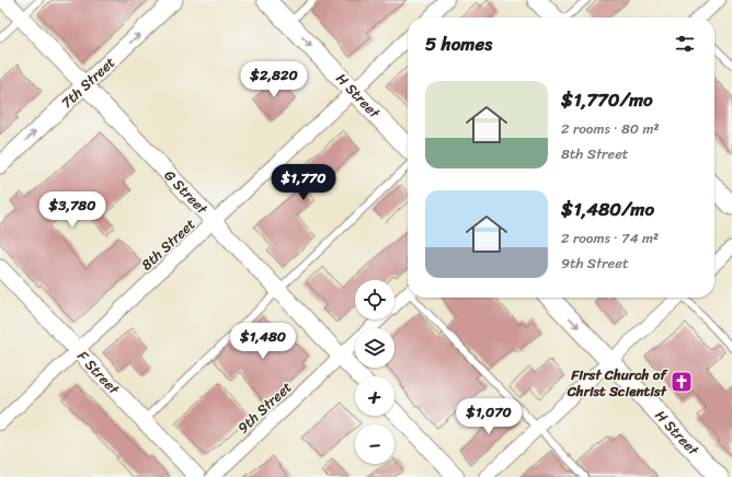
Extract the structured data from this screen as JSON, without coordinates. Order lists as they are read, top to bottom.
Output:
{
  "streets": {
    "main road": ["H Street"],
    "street": [
      "7th Street",
      "G Street",
      "8th Street",
      "F Street",
      "9th Street"
    ]
  },
  "crossings": [
    ["7th Street", "G Street"],
    ["H Street", "8th Street"],
    ["G Street", "8th Street"],
    ["G Street", "9th Street"],
    ["8th Street", "F Street"]
  ],
  "one_way": ["7th Street", "H Street"],
  "places": {
    "church": ["First Church of Christ Scientist"]
  },
  "page": {
    "heading": "5 homes",
    "price": [
      "$2,820",
      "$1,770",
      "$3,780",
      "$1,480",
      "$1,070"
    ],
    "list": [
      {
        "name": "$1,770/mo",
        "note": "2 rooms · 80 m² · 8th Street"
      },
      {
        "name": "$1,480/mo",
        "note": "2 rooms · 74 m² · 9th Street"
      }
    ],
    "map_buttons": ["+", "−"]
  }
}
